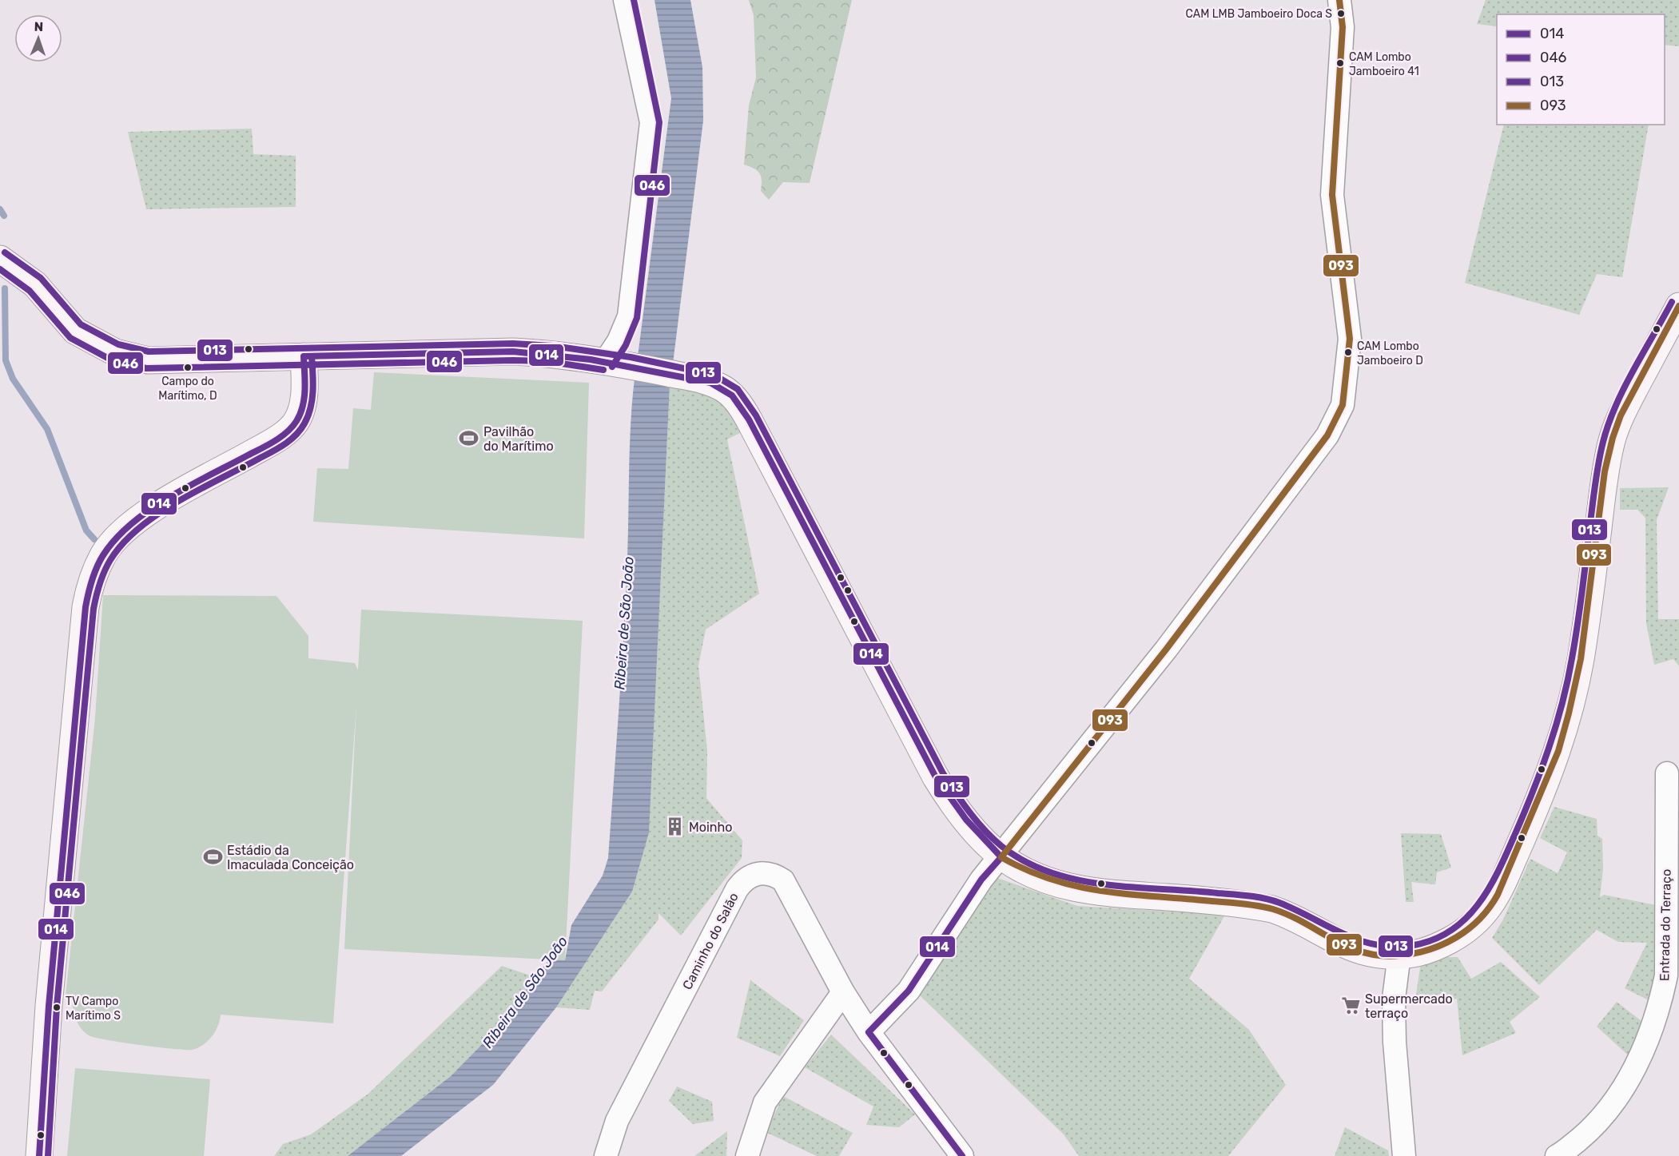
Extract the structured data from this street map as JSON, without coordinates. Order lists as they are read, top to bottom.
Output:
{
  "streets": {
    "street": ["Entrada do Terraço", "Caminho do Salão"]
  },
  "water": ["Ribeira de São João"],
  "places": {
    "other": [
      "CAM LMB Jamboeiro Doca S",
      "CAM Lombo Jamboeiro 41",
      "CAM Lombo Jamboeiro D",
      "Campo do Marítimo, D",
      "TV Campo Marítimo S"
    ],
    "sports": ["Pavilhão do Marítimo", "Estádio da Imaculada Conceição"],
    "building": ["Moinho"],
    "supermarket": ["Supermercado terraço"]
  },
  "lines": [
    "transit line 046",
    "transit line 093",
    "transit line 013",
    "transit line 014"
  ],
  "legend": [
    "014",
    "046",
    "013",
    "093"
  ],
  "north": "top"
}
